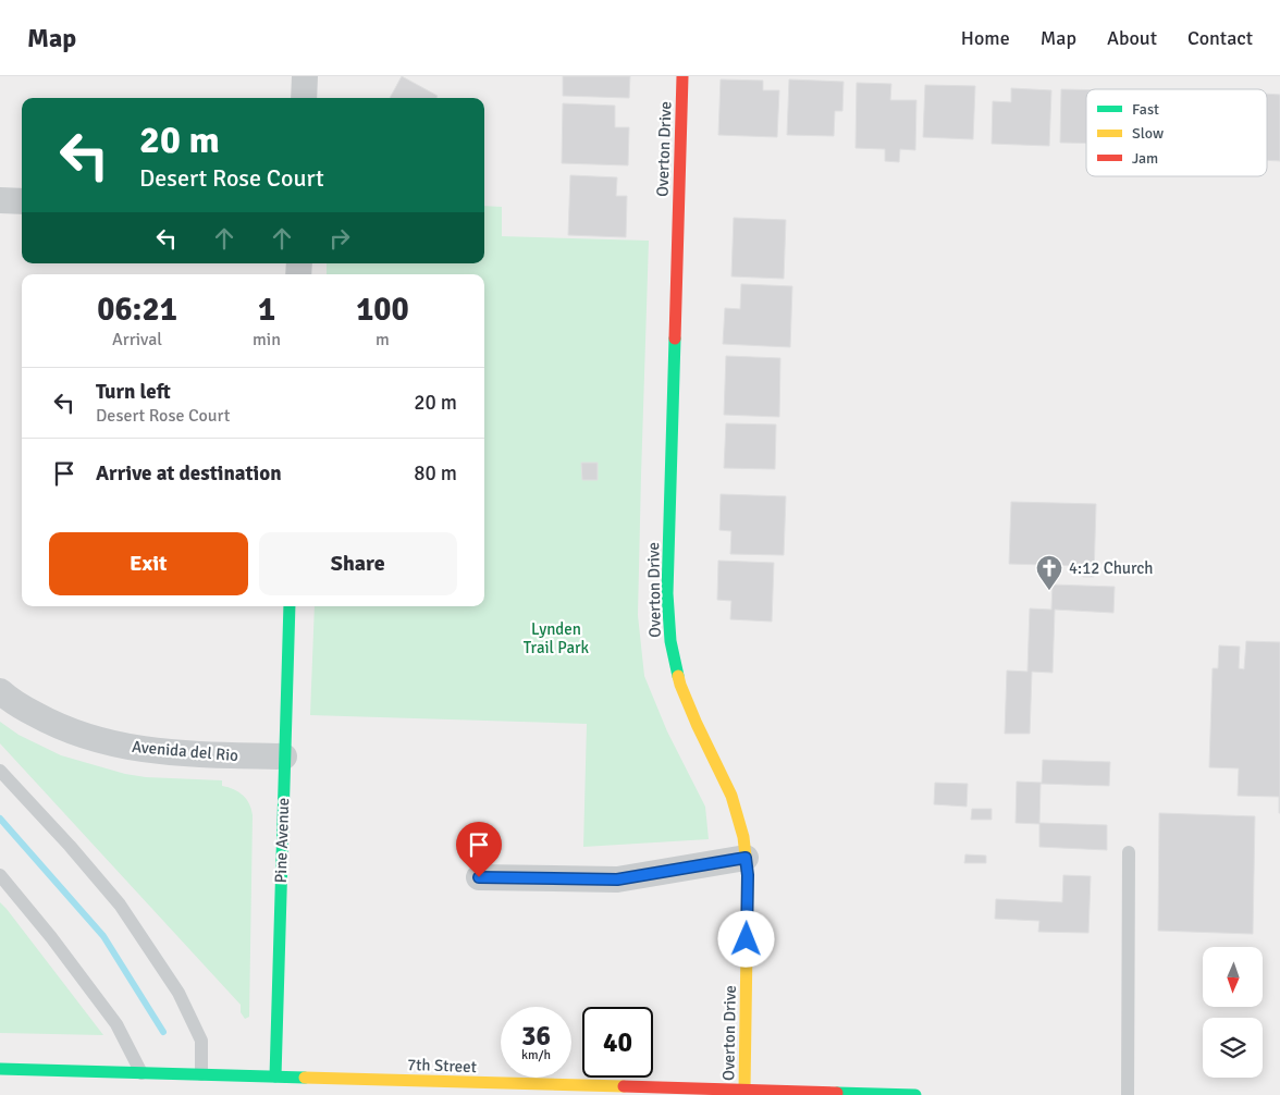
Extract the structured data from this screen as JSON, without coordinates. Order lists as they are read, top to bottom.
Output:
{
  "streets": {
    "street": [
      "Overton Drive",
      "Avenida del Rio",
      "Pine Avenue",
      "7th Street"
    ]
  },
  "crossings": [
    ["Overton Drive", "7th Street"],
    ["Avenida del Rio", "Pine Avenue"],
    ["Pine Avenue", "7th Street"]
  ],
  "parks": ["Lynden Trail Park"],
  "places": {
    "church": ["4:12 Church"]
  },
  "legend": ["Fast", "Slow", "Jam"],
  "north": "bottom",
  "page": {
    "header": "Map",
    "nav": [
      "Home",
      "Map",
      "About",
      "Contact"
    ],
    "turn": ["20 m", "Desert Rose Court"],
    "eta": [
      "06:21",
      "Arrival",
      "1",
      "min",
      "100",
      "m"
    ],
    "list": [
      {
        "name": "Turn left",
        "note": "Desert Rose Court",
        "value": "20 m"
      },
      {
        "name": "Arrive at destination",
        "value": "80 m"
      }
    ],
    "buttons": ["Exit", "Share"],
    "speed": "36 km/h",
    "limit": "40"
  }
}
